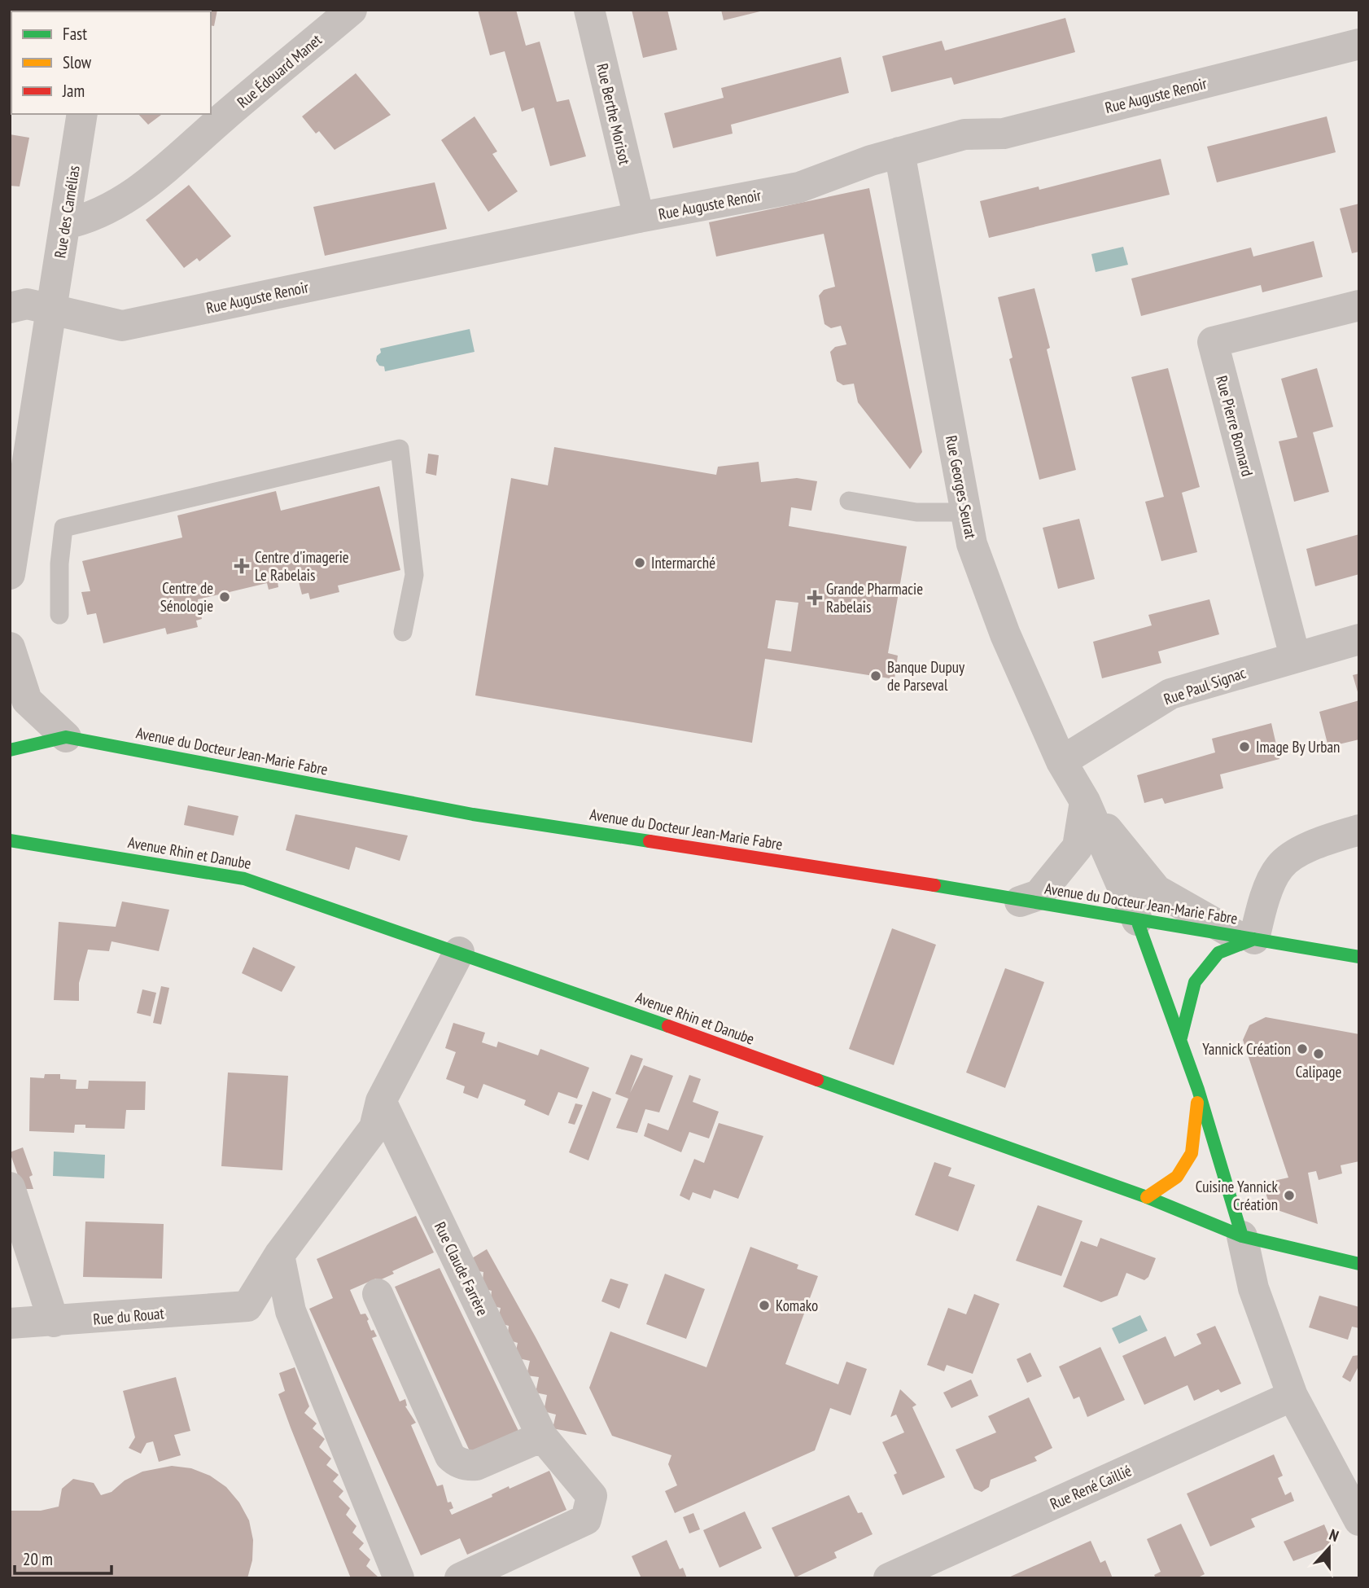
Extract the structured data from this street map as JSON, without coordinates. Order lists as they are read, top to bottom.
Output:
{
  "streets": {
    "main road": ["Rue Georges Seurat", "Avenue du Docteur Jean-Marie Fabre", "Avenue Rhin et Danube"],
    "street": [
      "Rue Édouard Manet",
      "Rue Auguste Renoir",
      "Rue Berthe Morisot",
      "Rue des Camélias",
      "Rue Pierre Bonnard",
      "Rue Paul Signac",
      "Rue Claude Farrère",
      "Rue du Rouat",
      "Rue René Caillié"
    ]
  },
  "crossings": [
    ["Rue Édouard Manet", "Rue des Camélias"],
    ["Rue Auguste Renoir", "Rue Berthe Morisot"],
    ["Rue Auguste Renoir", "Rue des Camélias"],
    ["Rue Auguste Renoir", "Rue Georges Seurat"],
    ["Rue Pierre Bonnard", "Rue Paul Signac"],
    ["Rue Georges Seurat", "Rue Paul Signac"],
    ["Rue Georges Seurat", "Avenue du Docteur Jean-Marie Fabre"],
    ["Rue Georges Seurat", "Avenue Rhin et Danube"]
  ],
  "places": {
    "other": [
      "Intermarché",
      "Centre de Sénologie",
      "Banque Dupuy de Parseval",
      "Image By Urban",
      "Yannick Création",
      "Calipage",
      "Cuisine Yannick Création",
      "Komako"
    ],
    "health": ["Centre d'imagerie Le Rabelais", "Grande Pharmacie Rabelais"]
  },
  "legend": ["Fast", "Slow", "Jam"],
  "scale_bar": "20 m",
  "north": "top"
}
